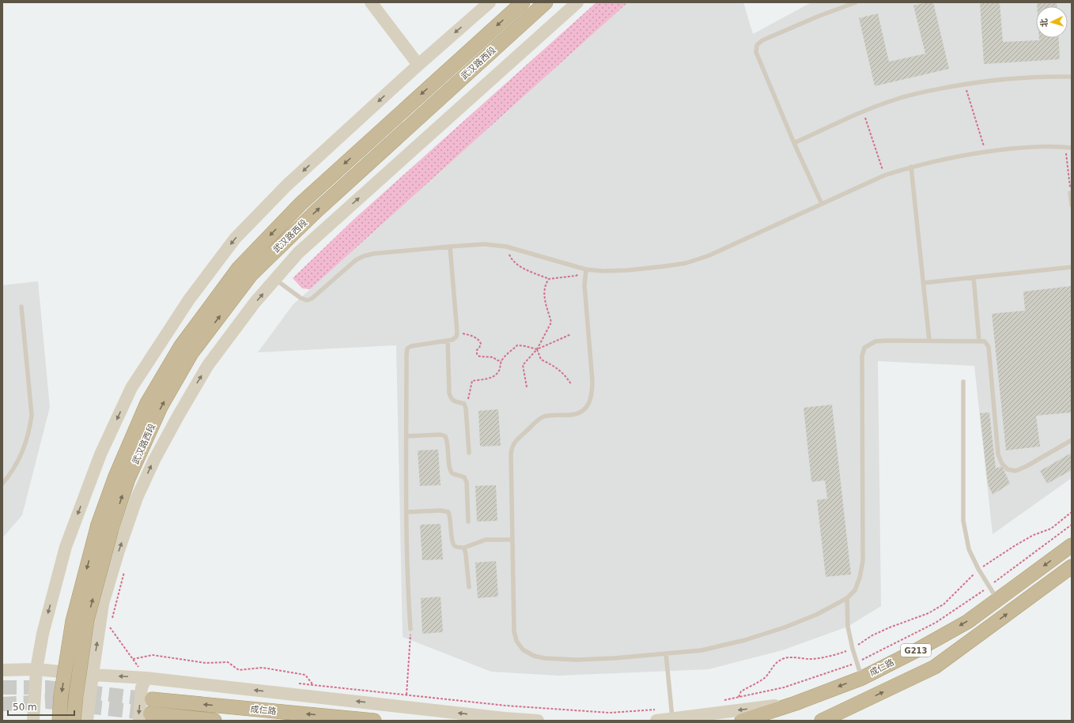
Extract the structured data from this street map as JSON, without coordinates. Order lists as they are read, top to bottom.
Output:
{
  "streets": {
    "highway": ["武汉路西段", "G213", "成仁路"]
  },
  "scale_bar": "50 m",
  "north": "left"
}
